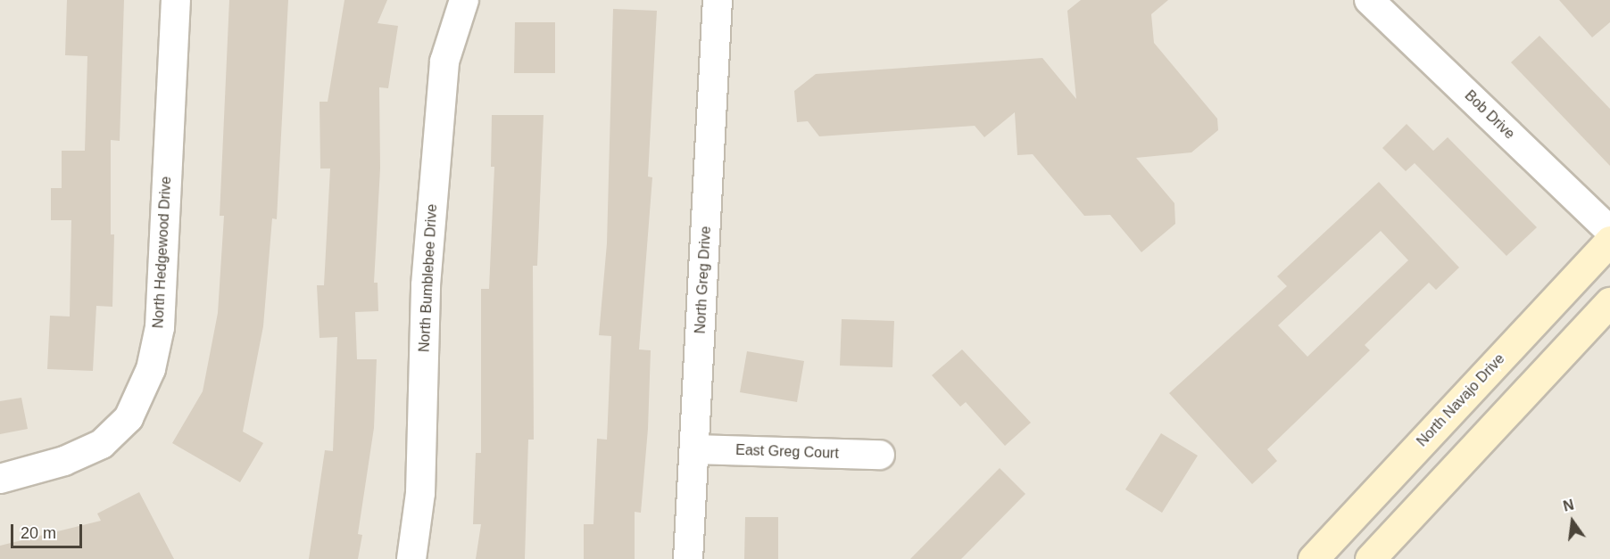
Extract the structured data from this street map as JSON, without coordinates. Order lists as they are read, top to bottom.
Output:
{
  "streets": {
    "street": [
      "Bob Drive",
      "North Hedgewood Drive",
      "North Bumblebee Drive",
      "North Greg Drive",
      "North Navajo Drive",
      "East Greg Court"
    ]
  },
  "crossings": [
    ["North Greg Drive", "East Greg Court"]
  ],
  "scale_bar": "20 m",
  "north": "top"
}
